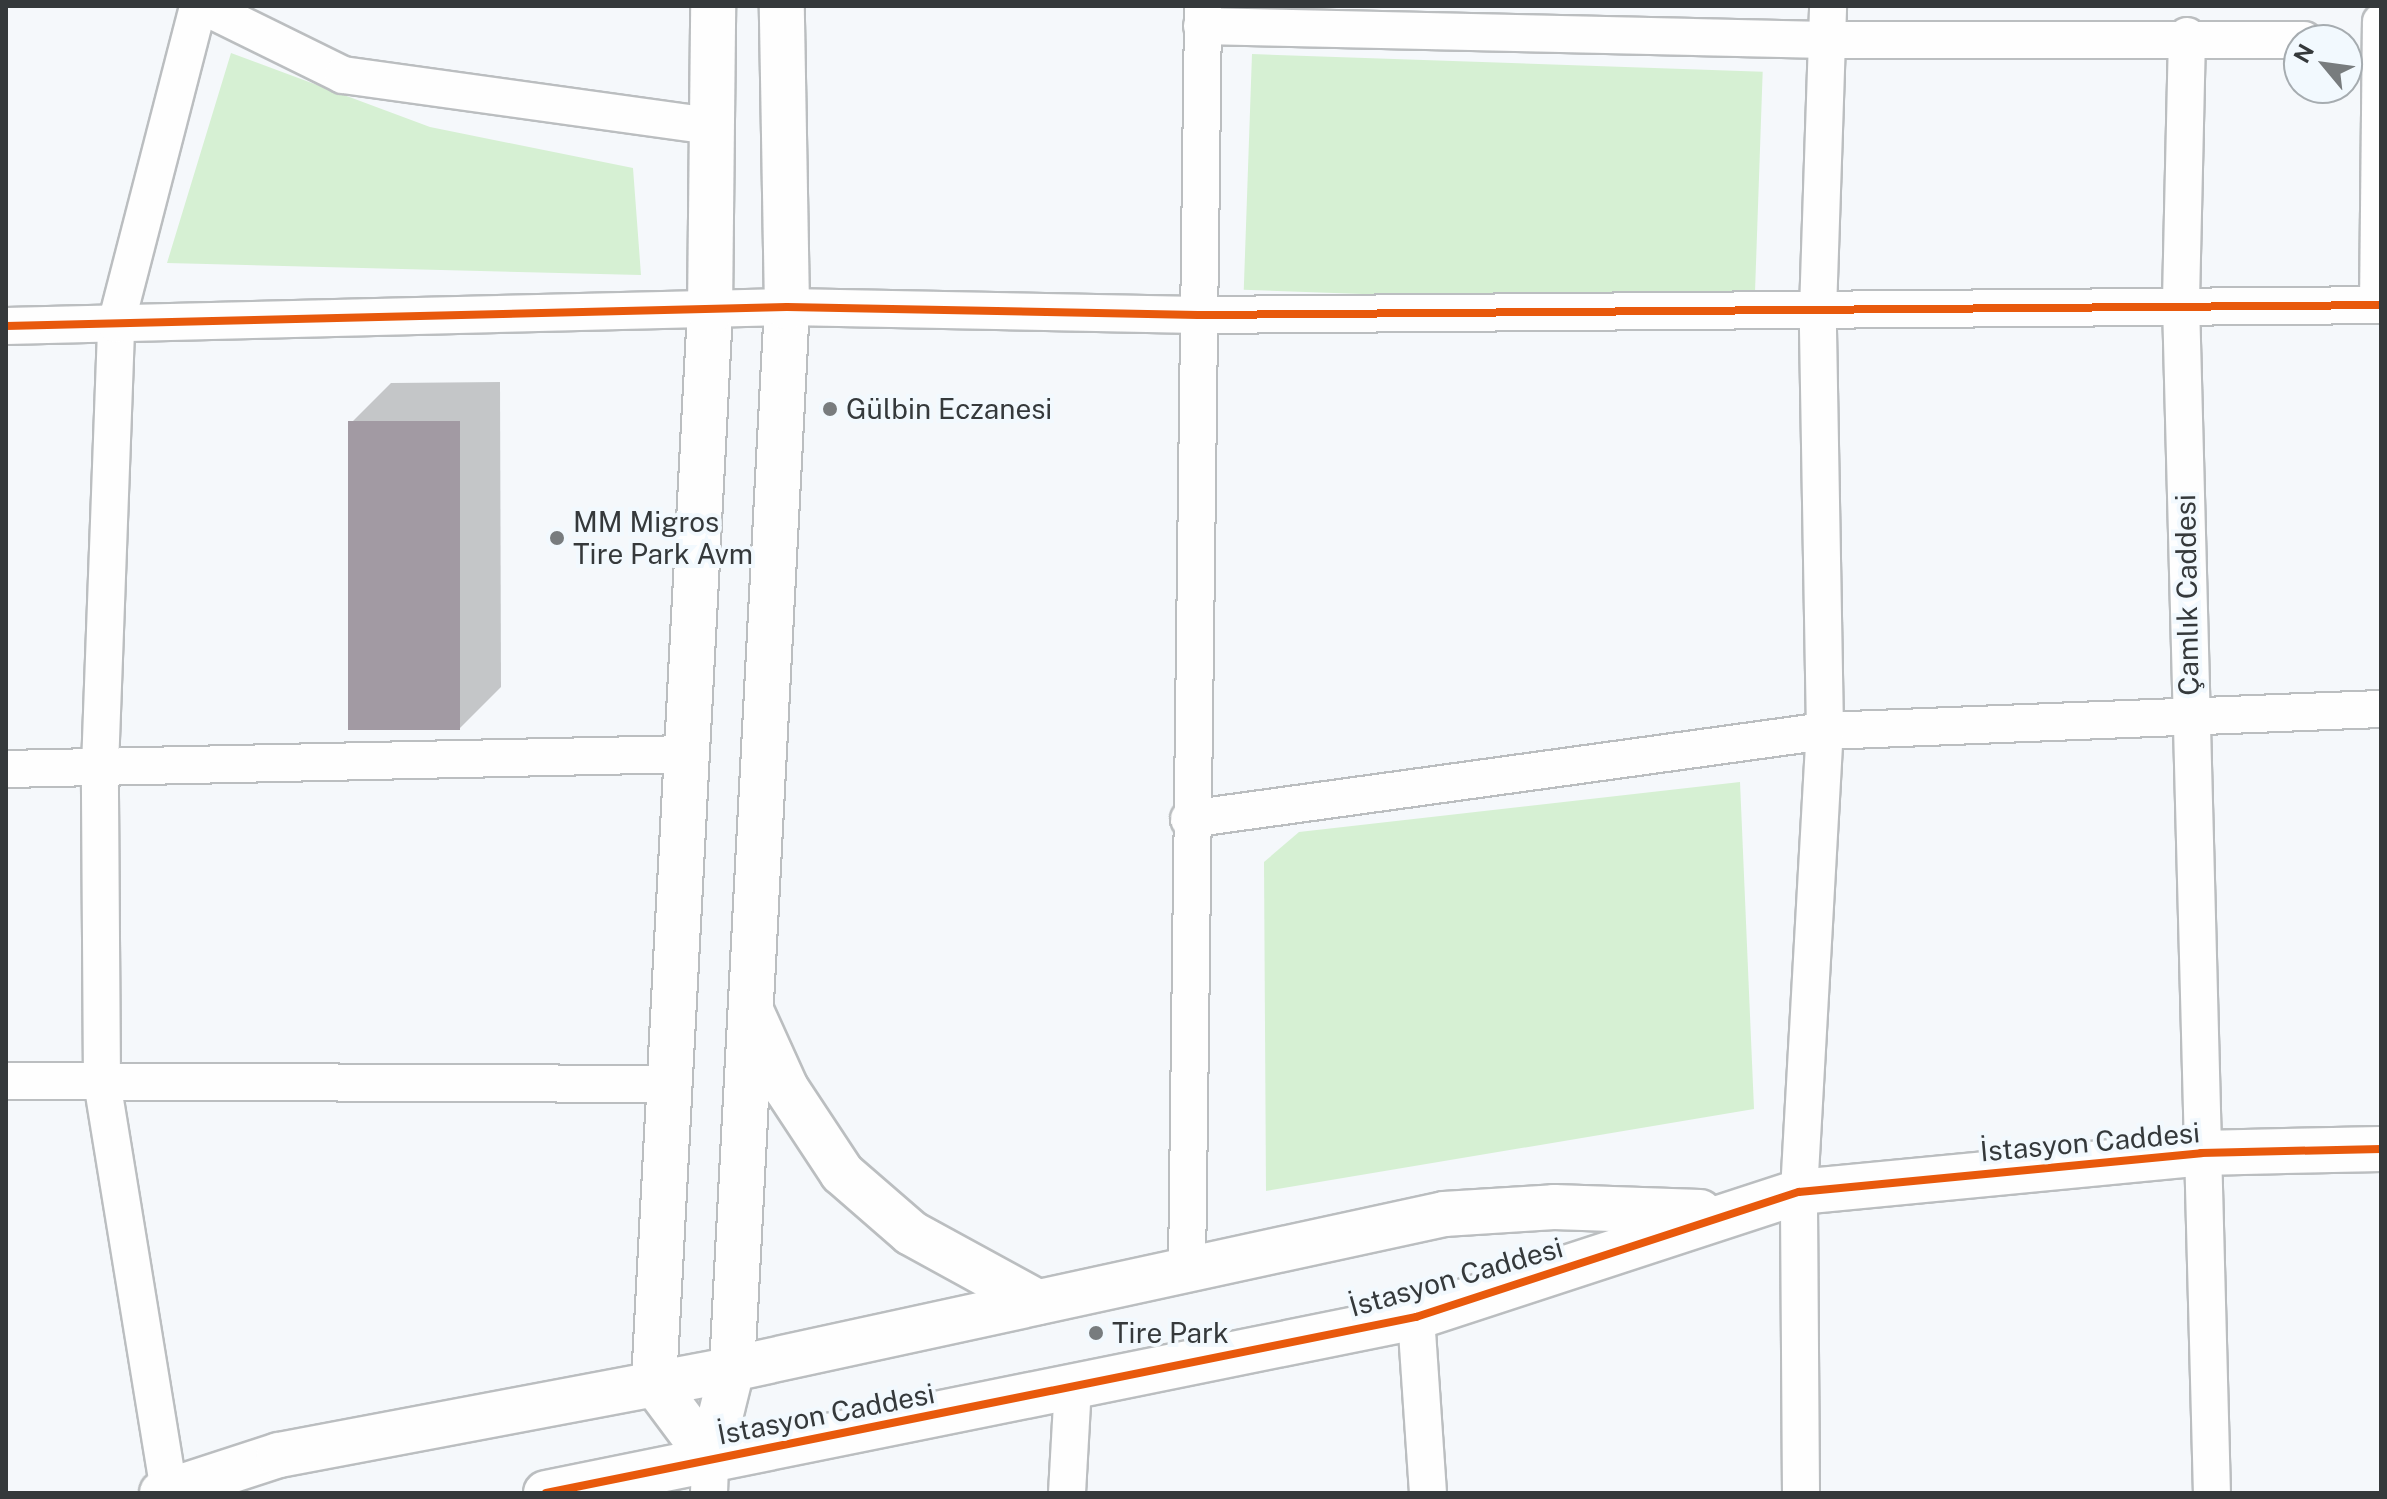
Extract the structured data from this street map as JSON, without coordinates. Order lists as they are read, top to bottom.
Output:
{
  "streets": {
    "street": ["Çamlık Caddesi", "İstasyon Caddesi"]
  },
  "crossings": [
    ["Çamlık Caddesi", "İstasyon Caddesi"]
  ],
  "places": ["Gülbin Eczanesi", "MM Migros Tire Park Avm", "Tire Park"],
  "north": "top left"
}
